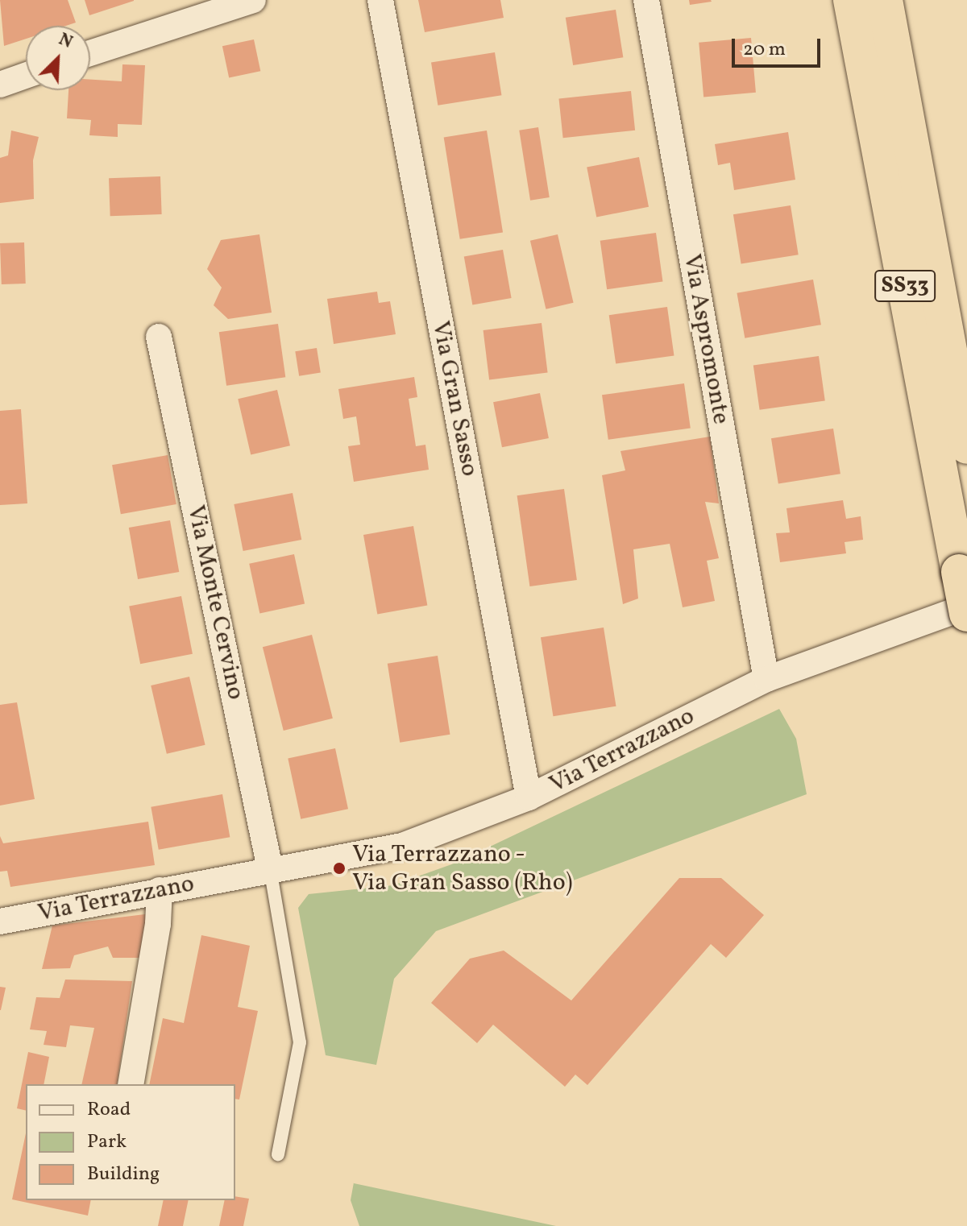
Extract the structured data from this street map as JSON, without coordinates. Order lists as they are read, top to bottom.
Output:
{
  "streets": {
    "highway": ["SS33"],
    "street": [
      "Via Aspromonte",
      "Via Gran Sasso",
      "Via Monte Cervino",
      "Via Terrazzano"
    ]
  },
  "crossings": [
    ["Via Aspromonte", "Via Terrazzano"],
    ["Via Gran Sasso", "Via Terrazzano"],
    ["Via Monte Cervino", "Via Terrazzano"]
  ],
  "places": ["Via Terrazzano - Via Gran Sasso (Rho)"],
  "legend": ["Road", "Park", "Building"],
  "scale_bar": "20 m",
  "north": "top right"
}
